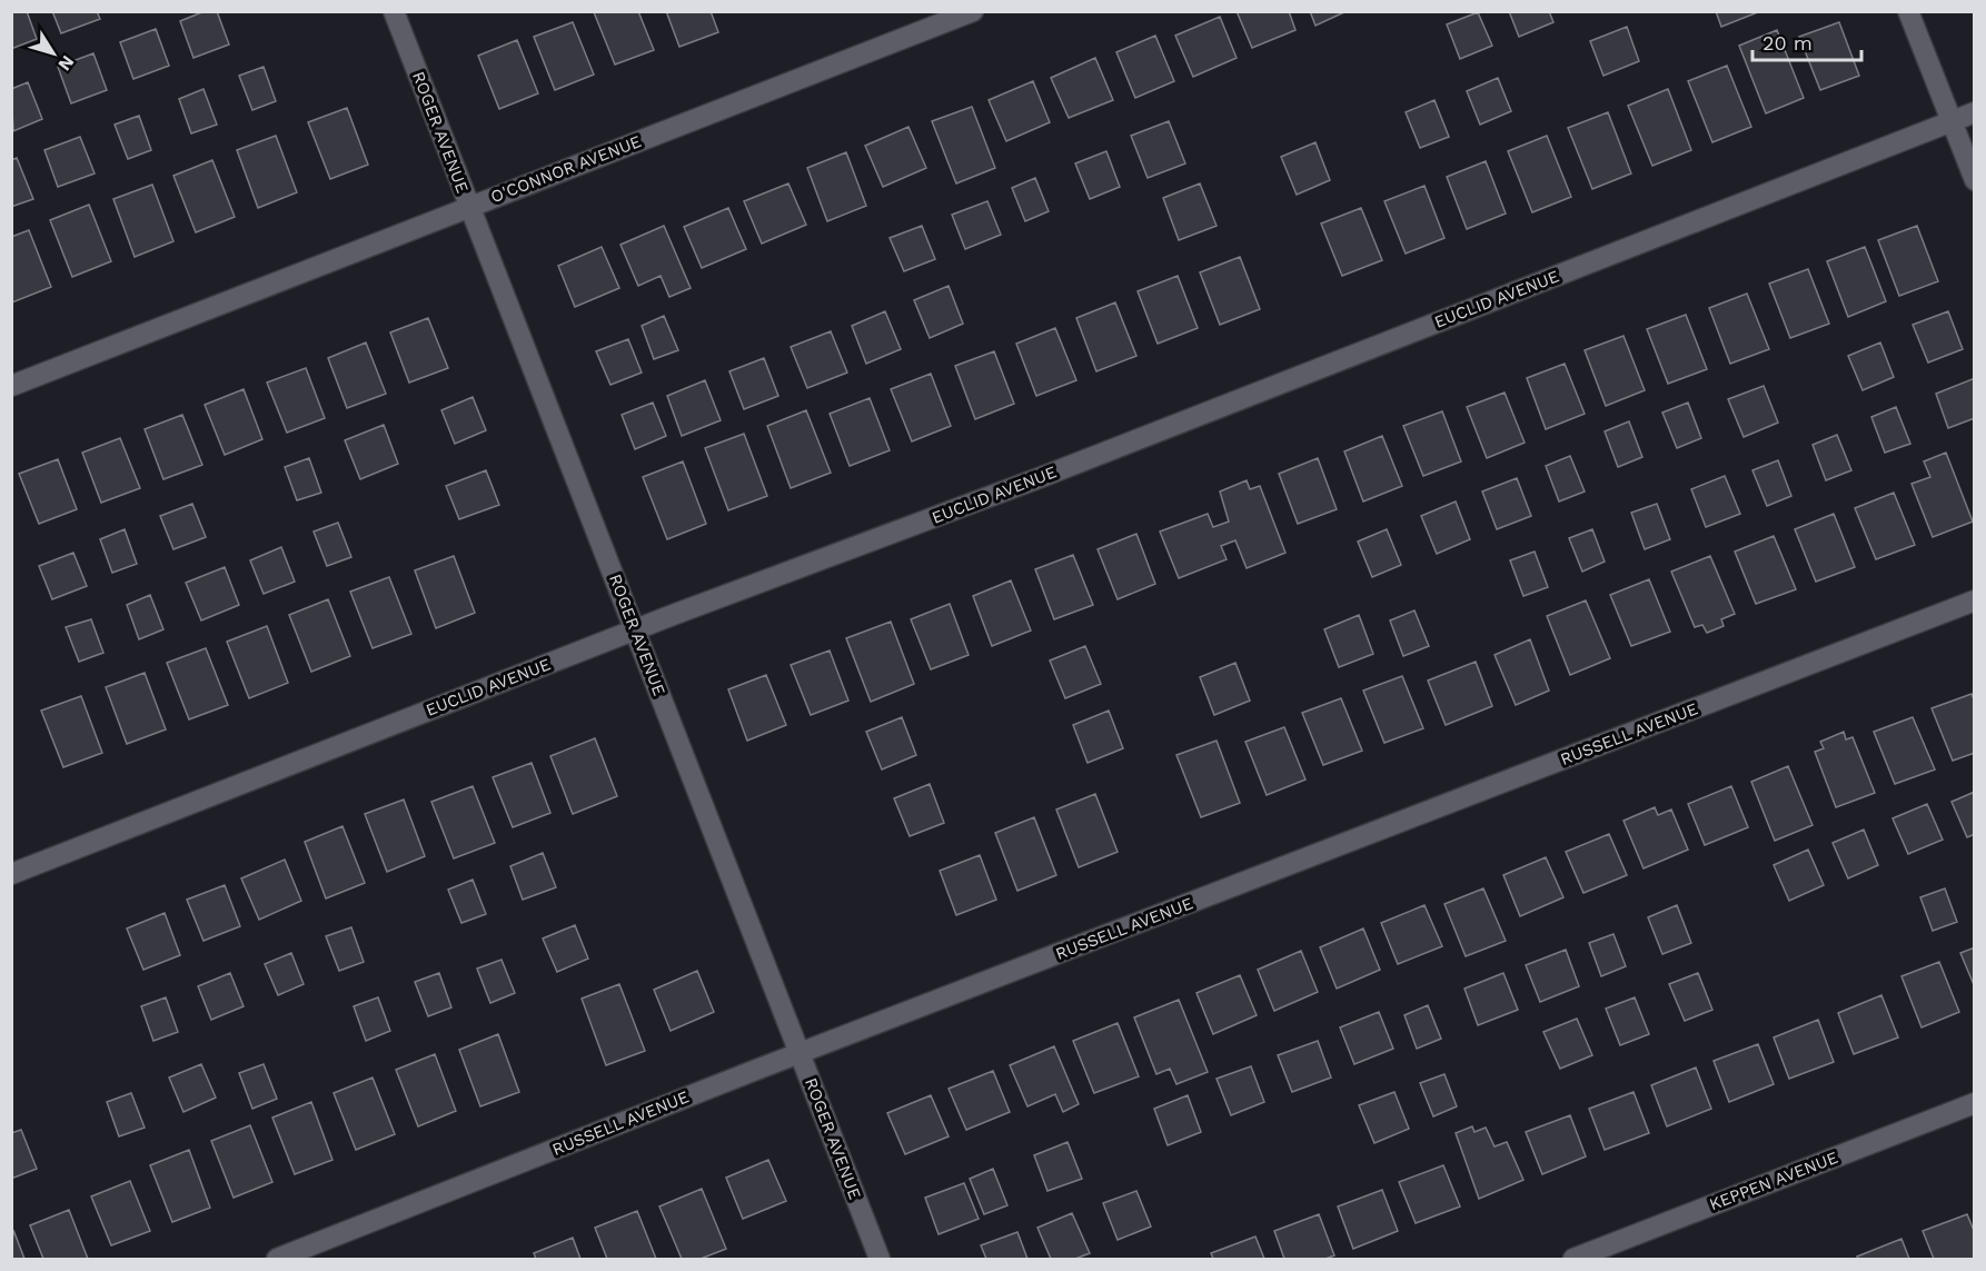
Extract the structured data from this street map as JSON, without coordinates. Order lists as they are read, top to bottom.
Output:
{
  "streets": {
    "street": [
      "ROGER AVENUE",
      "O'CONNOR AVENUE",
      "EUCLID AVENUE",
      "RUSSELL AVENUE",
      "KEPPEN AVENUE"
    ]
  },
  "crossings": [
    ["ROGER AVENUE", "O'CONNOR AVENUE"],
    ["ROGER AVENUE", "EUCLID AVENUE"],
    ["ROGER AVENUE", "RUSSELL AVENUE"]
  ],
  "scale_bar": "20 m",
  "north": "bottom right"
}
